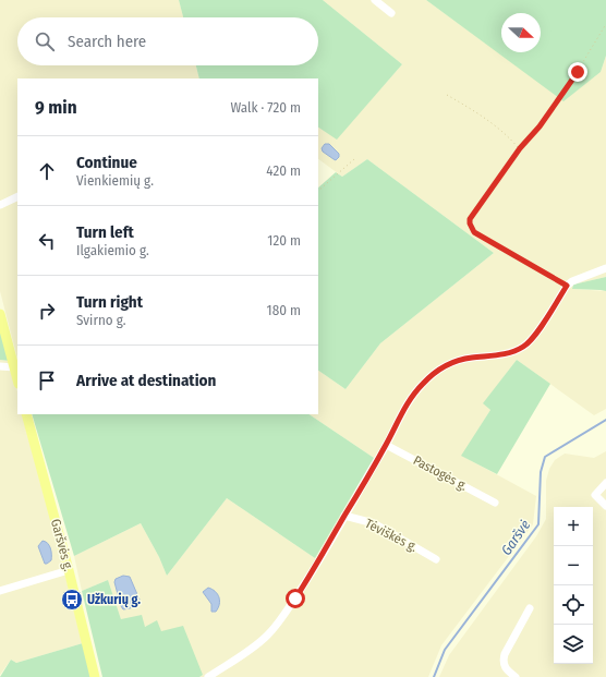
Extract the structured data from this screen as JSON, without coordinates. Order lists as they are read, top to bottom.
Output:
{
  "streets": {
    "main road": ["Garšvės g."],
    "street": ["Pastogės g.", "Tėviškės g."]
  },
  "water": ["Garšvė"],
  "places": {
    "bus stop": ["Užkurių g."]
  },
  "north": "right",
  "page": {
    "search": "Search here",
    "heading": ["9 min", "Walk · 720 m"],
    "list": [
      ["Continue", "Vienkiemių g.", "420 m"],
      ["Turn left", "Ilgakiemio g.", "120 m"],
      ["Turn right", "Svirno g.", "180 m"],
      "Arrive at destination"
    ],
    "map_buttons": ["+", "−"]
  }
}
